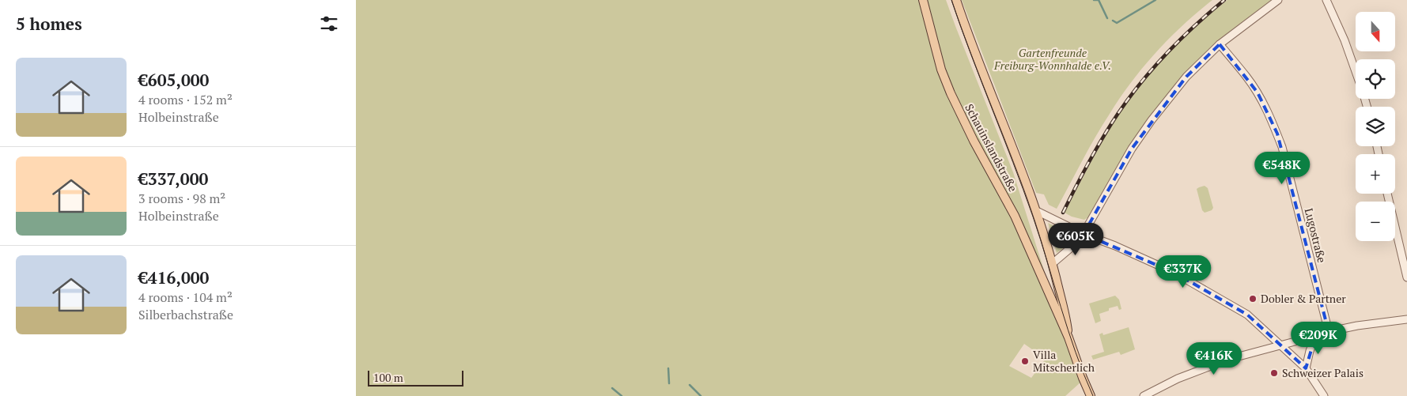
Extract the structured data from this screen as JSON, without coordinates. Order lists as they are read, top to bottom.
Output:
{
  "streets": {
    "main road": ["Schauinslandstraße"],
    "street": ["Lugostraße"]
  },
  "parks": ["Gartenfreunde Freiburg-Wonnhalde e.V."],
  "places": ["Dobler & Partner", "Villa Mitscherlich", "Schweizer Palais"],
  "scale_bar": "100 m",
  "north": "bottom",
  "page": {
    "heading": "5 homes",
    "map_buttons": ["+", "−"],
    "list": [
      {
        "name": "€605,000",
        "note": "4 rooms · 152 m² · Holbeinstraße"
      },
      {
        "name": "€337,000",
        "note": "3 rooms · 98 m² · Holbeinstraße"
      },
      {
        "name": "€416,000",
        "note": "4 rooms · 104 m² · Silberbachstraße"
      }
    ],
    "price": [
      "€548K",
      "€605K",
      "€337K",
      "€209K",
      "€416K"
    ],
    "scale": "100 m"
  }
}
